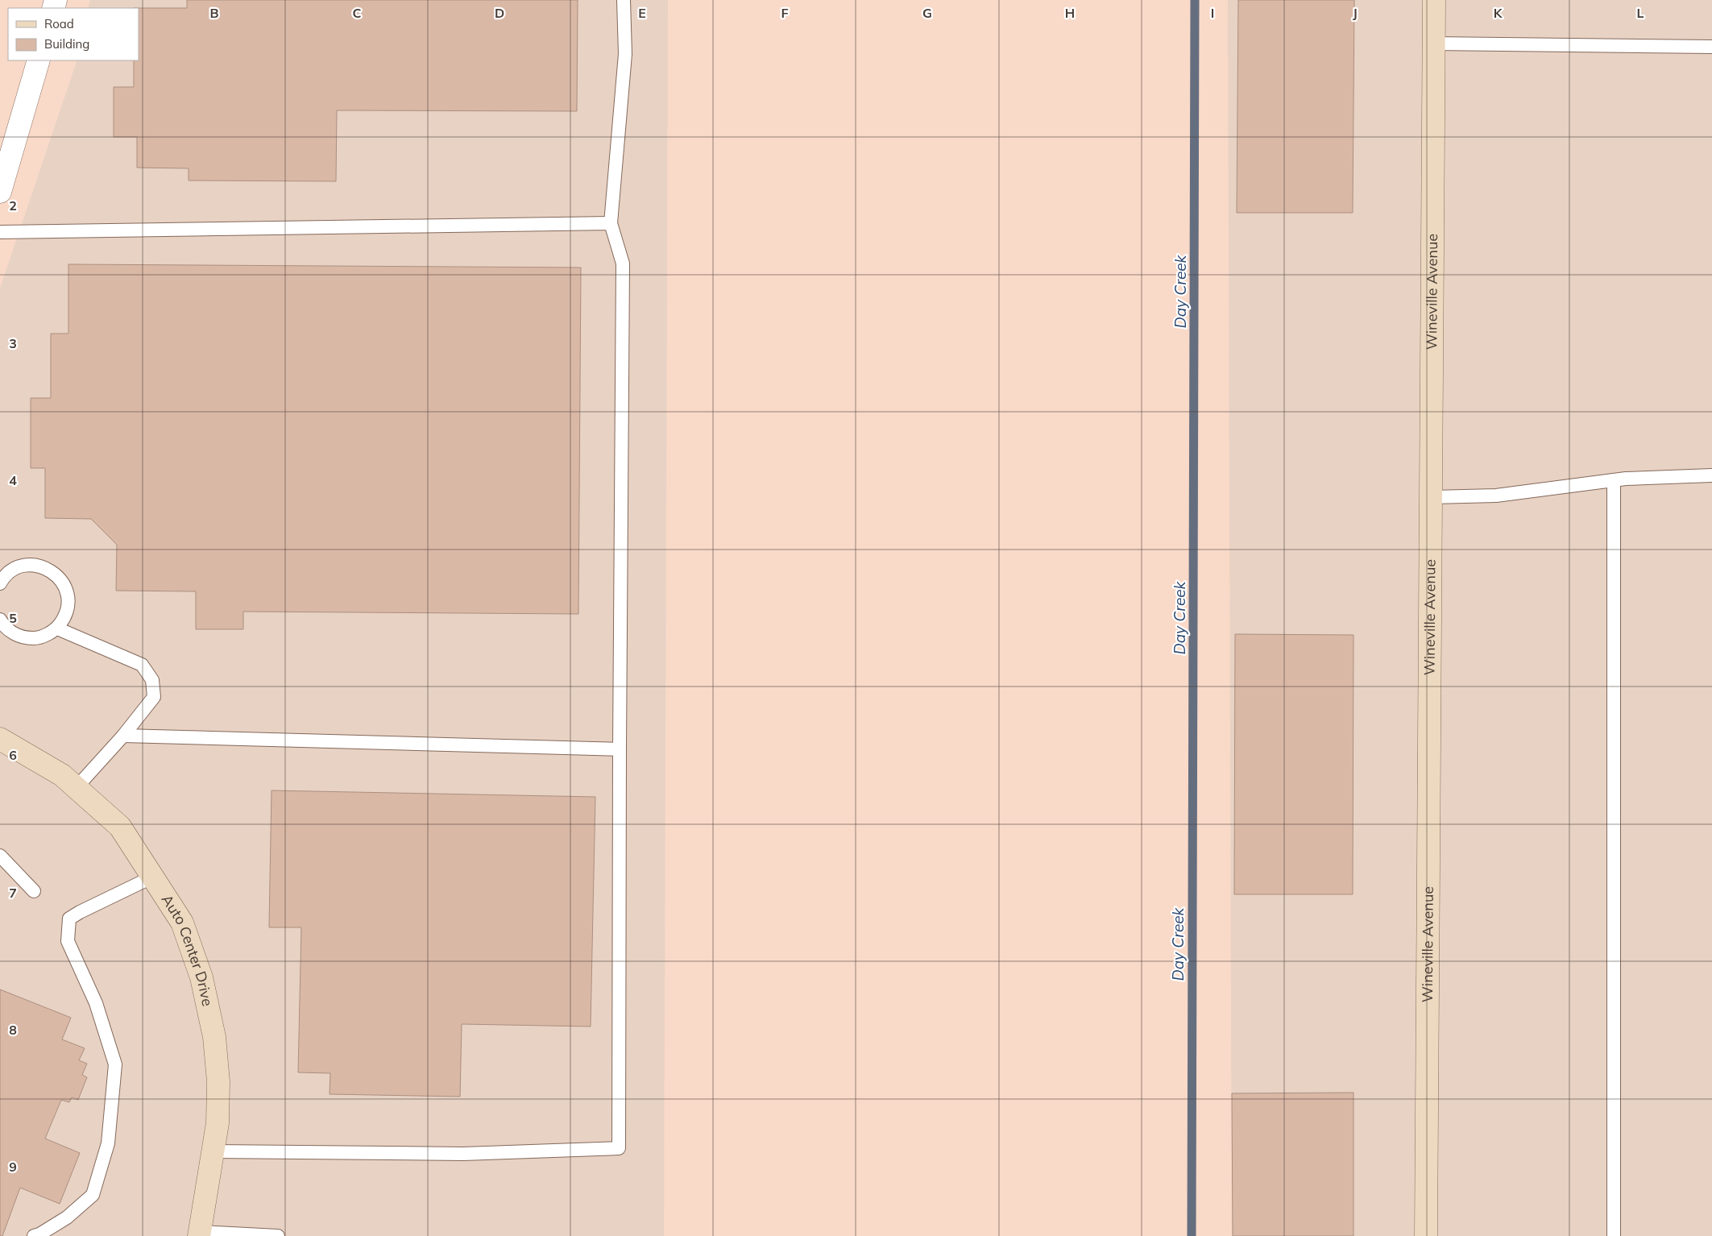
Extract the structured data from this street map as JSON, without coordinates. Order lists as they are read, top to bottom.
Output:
{
  "streets": {
    "street": ["Wineville Avenue", "Auto Center Drive"]
  },
  "water": ["Day Creek"],
  "legend": ["Road", "Building"],
  "grid": {
    "columns": [
      "B",
      "C",
      "D",
      "E",
      "F",
      "G",
      "H",
      "I",
      "J",
      "K",
      "L"
    ],
    "rows": [
      "2",
      "3",
      "4",
      "5",
      "6",
      "7",
      "8",
      "9"
    ]
  }
}
